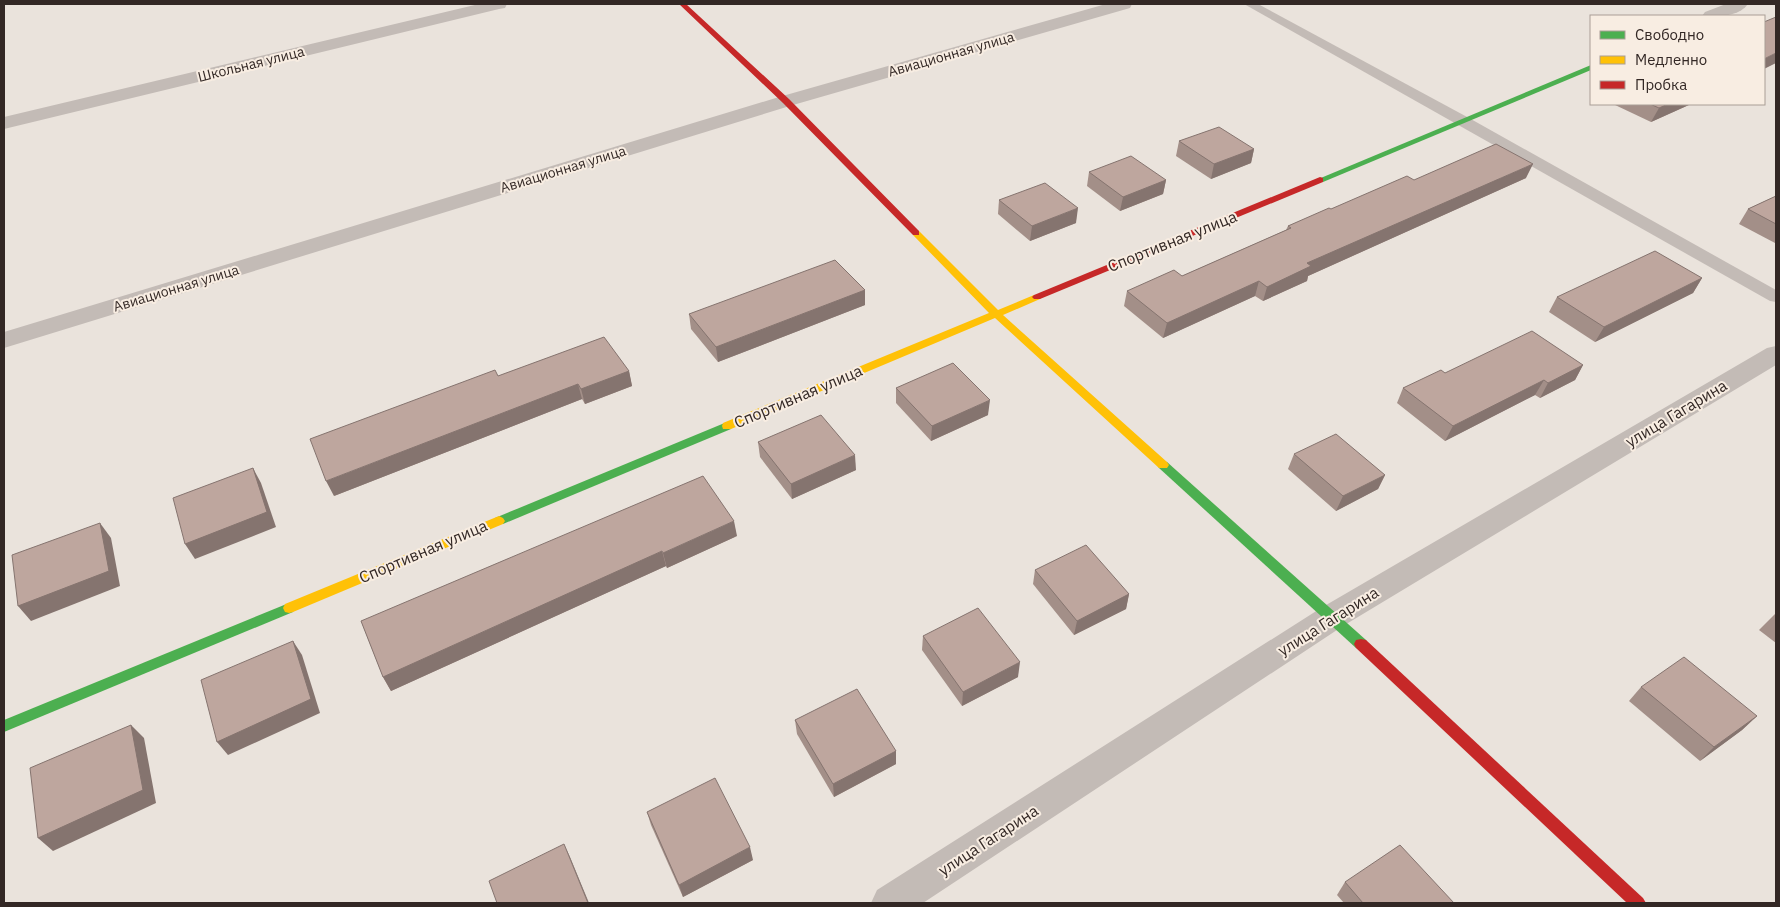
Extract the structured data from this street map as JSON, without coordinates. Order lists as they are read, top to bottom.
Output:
{
  "streets": {
    "street": [
      "Авиационная улица",
      "Школьная улица",
      "Спортивная улица",
      "улица Гагарина"
    ]
  },
  "legend": ["Свободно", "Медленно", "Пробка"]
}
